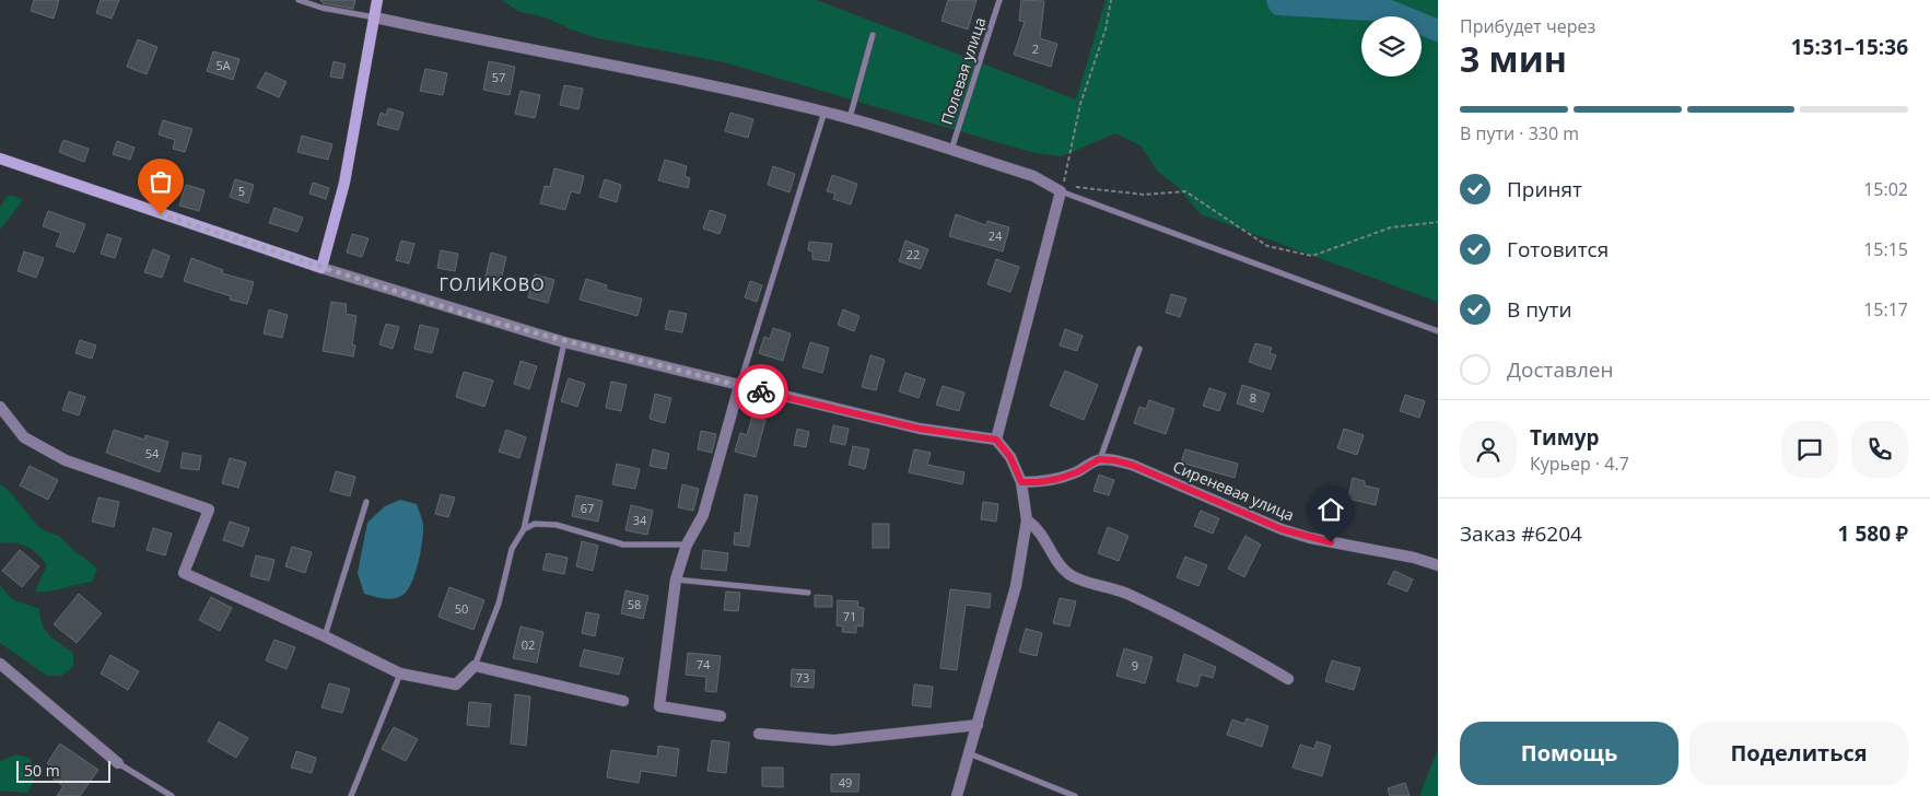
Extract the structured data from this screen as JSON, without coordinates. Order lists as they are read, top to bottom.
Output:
{
  "streets": {
    "street": ["Сиреневая улица"],
    "lane": ["Полевая улица"]
  },
  "districts": ["ГОЛИКОВО"],
  "house_numbers": [
    "2",
    "5А",
    "57",
    "5",
    "24",
    "22",
    "8",
    "54",
    "67",
    "34",
    "58",
    "50",
    "71",
    "02",
    "74",
    "9",
    "73",
    "49"
  ],
  "scale_bar": "50 m",
  "page": {
    "heading": ["3 мин", "Прибудет через", "15:31–15:36"],
    "panel": [
      "Тимур",
      "Курьер · 4.7",
      "Заказ #6204",
      "1 580 ₽"
    ],
    "bar": "В пути · 330 m",
    "list": [
      ["Принят", "15:02"],
      ["Готовится", "15:15"],
      ["В пути", "15:17"],
      "Доставлен"
    ],
    "buttons": ["Помощь", "Поделиться"],
    "scale": "50 m"
  }
}
